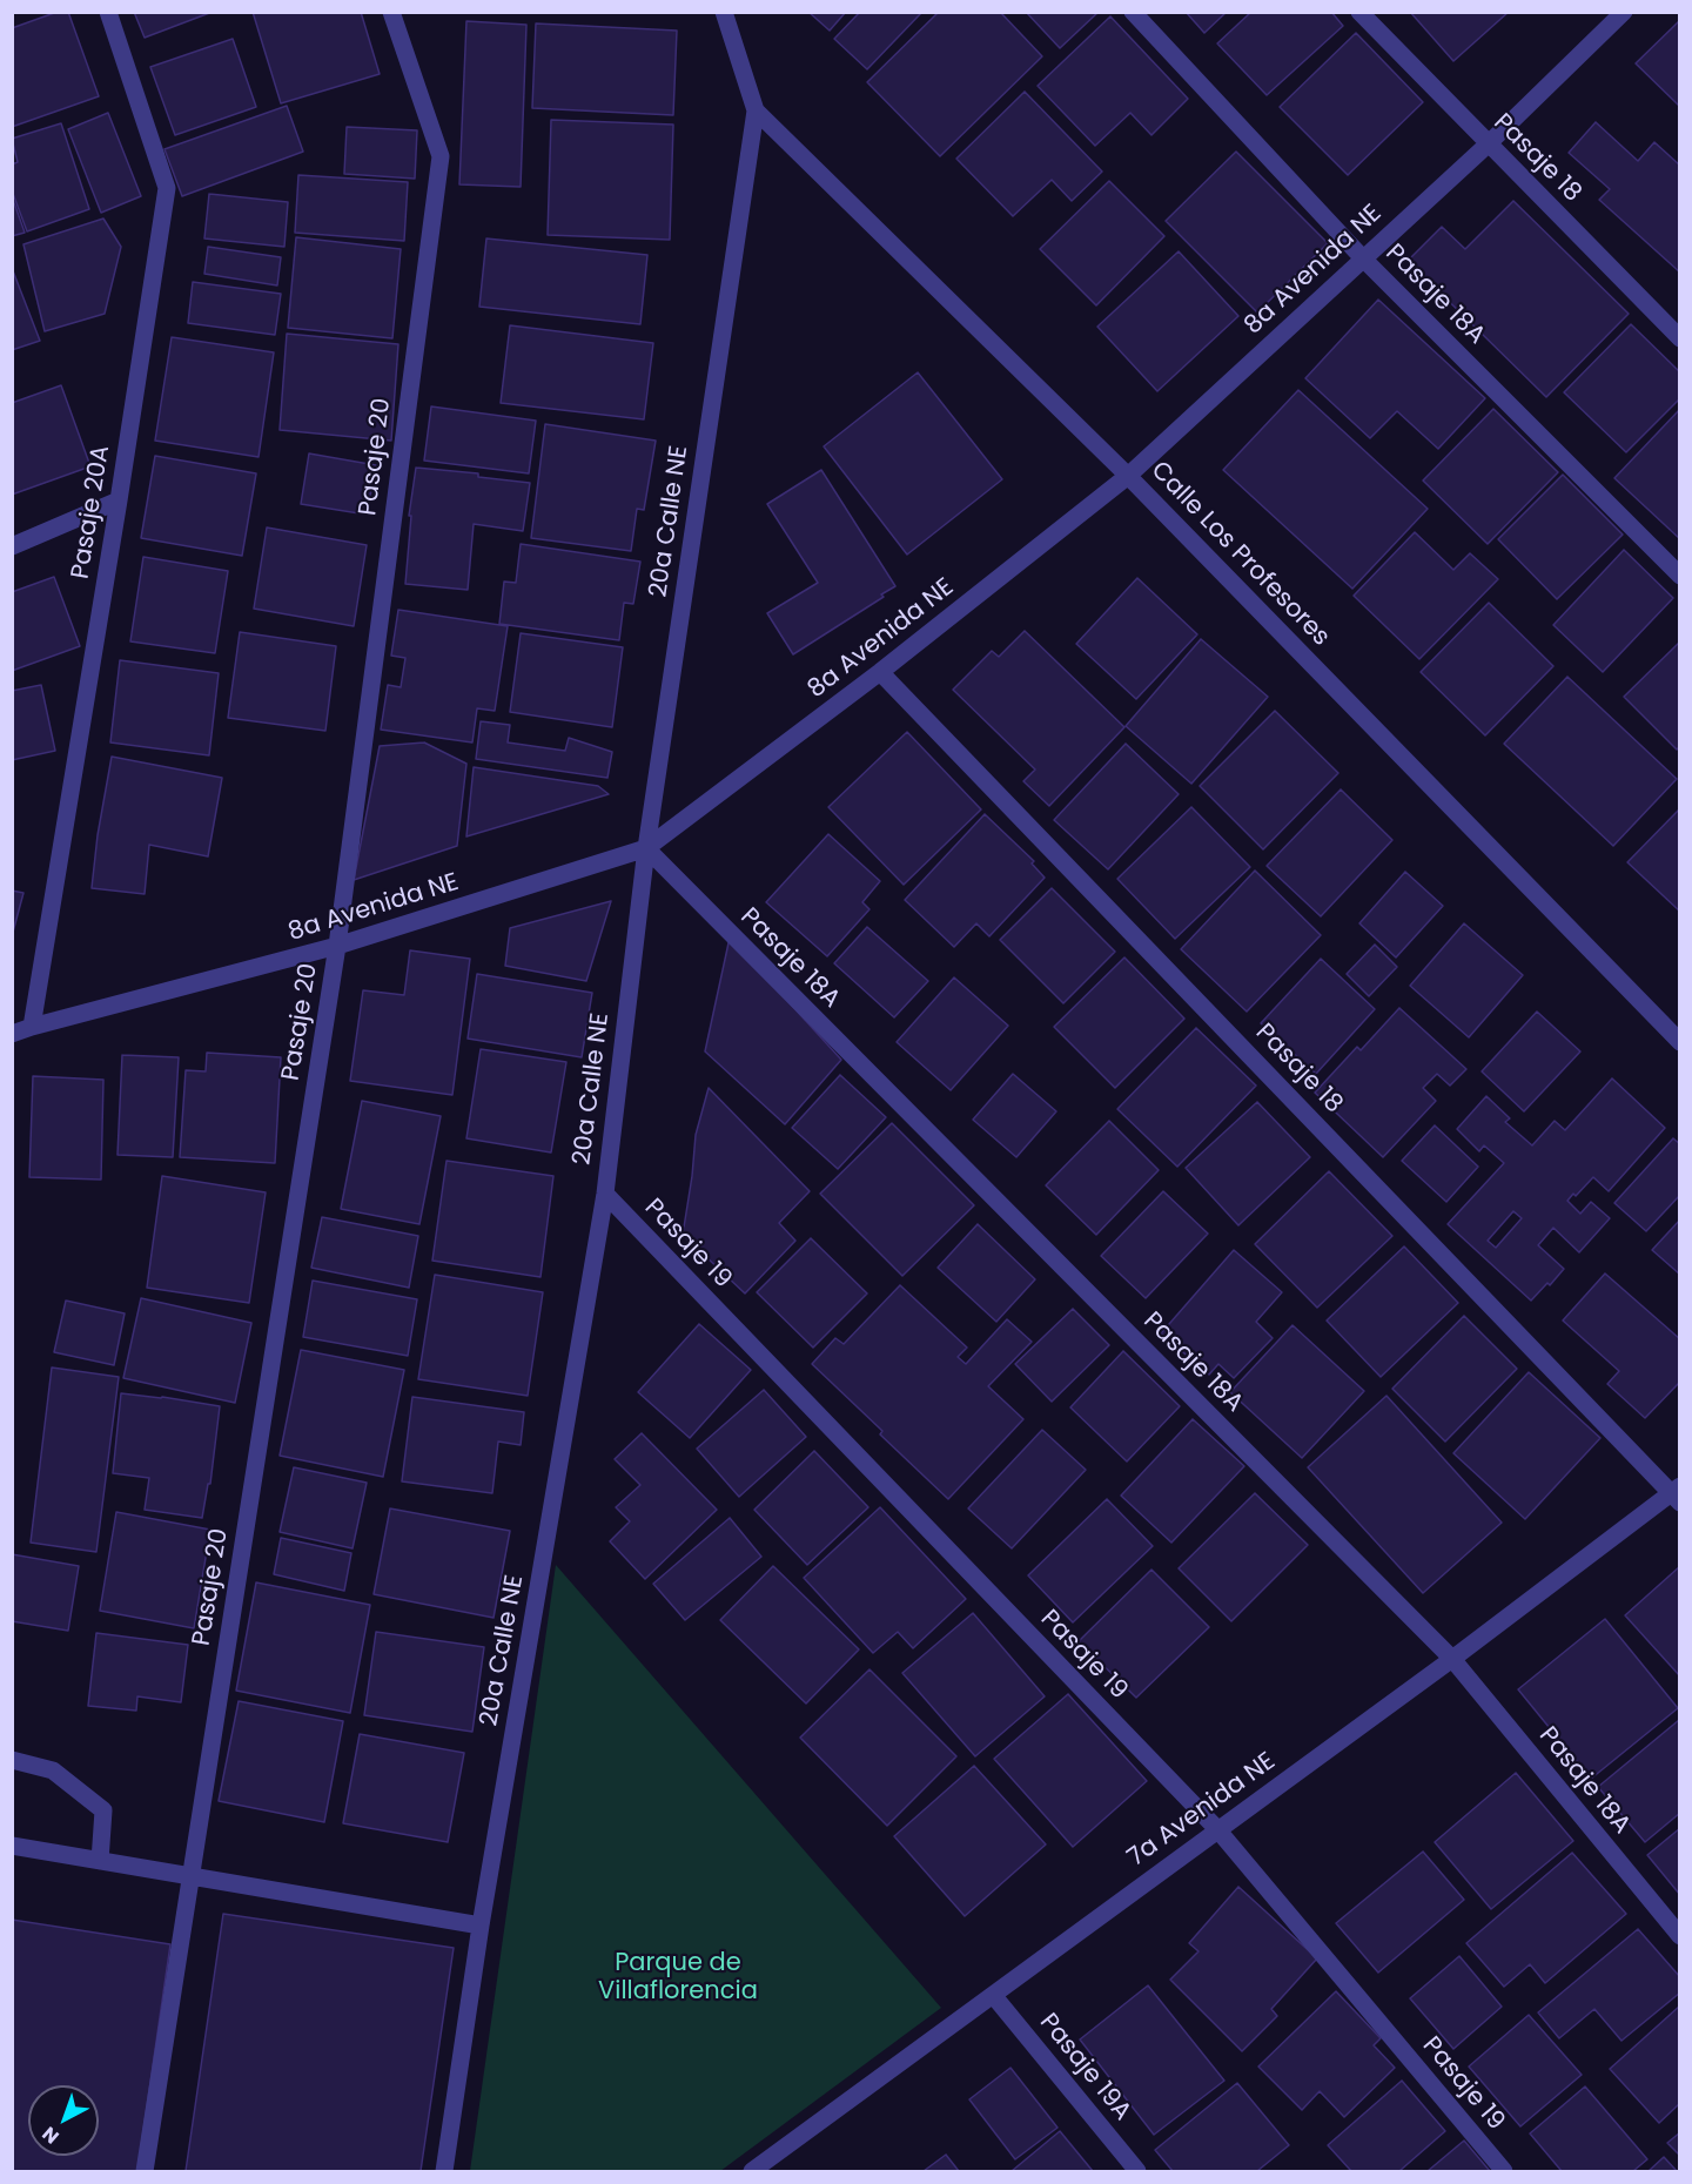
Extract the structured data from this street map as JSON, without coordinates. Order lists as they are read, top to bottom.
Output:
{
  "streets": {
    "street": [
      "Pasaje 18",
      "8a Avenida NE",
      "Pasaje 18A",
      "Pasaje 20",
      "Pasaje 20A",
      "20a Calle NE",
      "Calle Los Profesores",
      "Pasaje 19",
      "7a Avenida NE",
      "Pasaje 19A"
    ]
  },
  "crossings": [
    ["Pasaje 18", "8a Avenida NE"],
    ["Pasaje 18", "7a Avenida NE"],
    ["8a Avenida NE", "Pasaje 18A"],
    ["8a Avenida NE", "Pasaje 20"],
    ["8a Avenida NE", "Pasaje 20A"],
    ["8a Avenida NE", "20a Calle NE"],
    ["8a Avenida NE", "Calle Los Profesores"],
    ["Pasaje 18A", "20a Calle NE"],
    ["Pasaje 18A", "7a Avenida NE"],
    ["20a Calle NE", "Calle Los Profesores"],
    ["20a Calle NE", "Pasaje 19"],
    ["Pasaje 19", "7a Avenida NE"],
    ["7a Avenida NE", "Pasaje 19A"]
  ],
  "parks": ["Parque de Villaflorencia"],
  "north": "bottom left"
}
